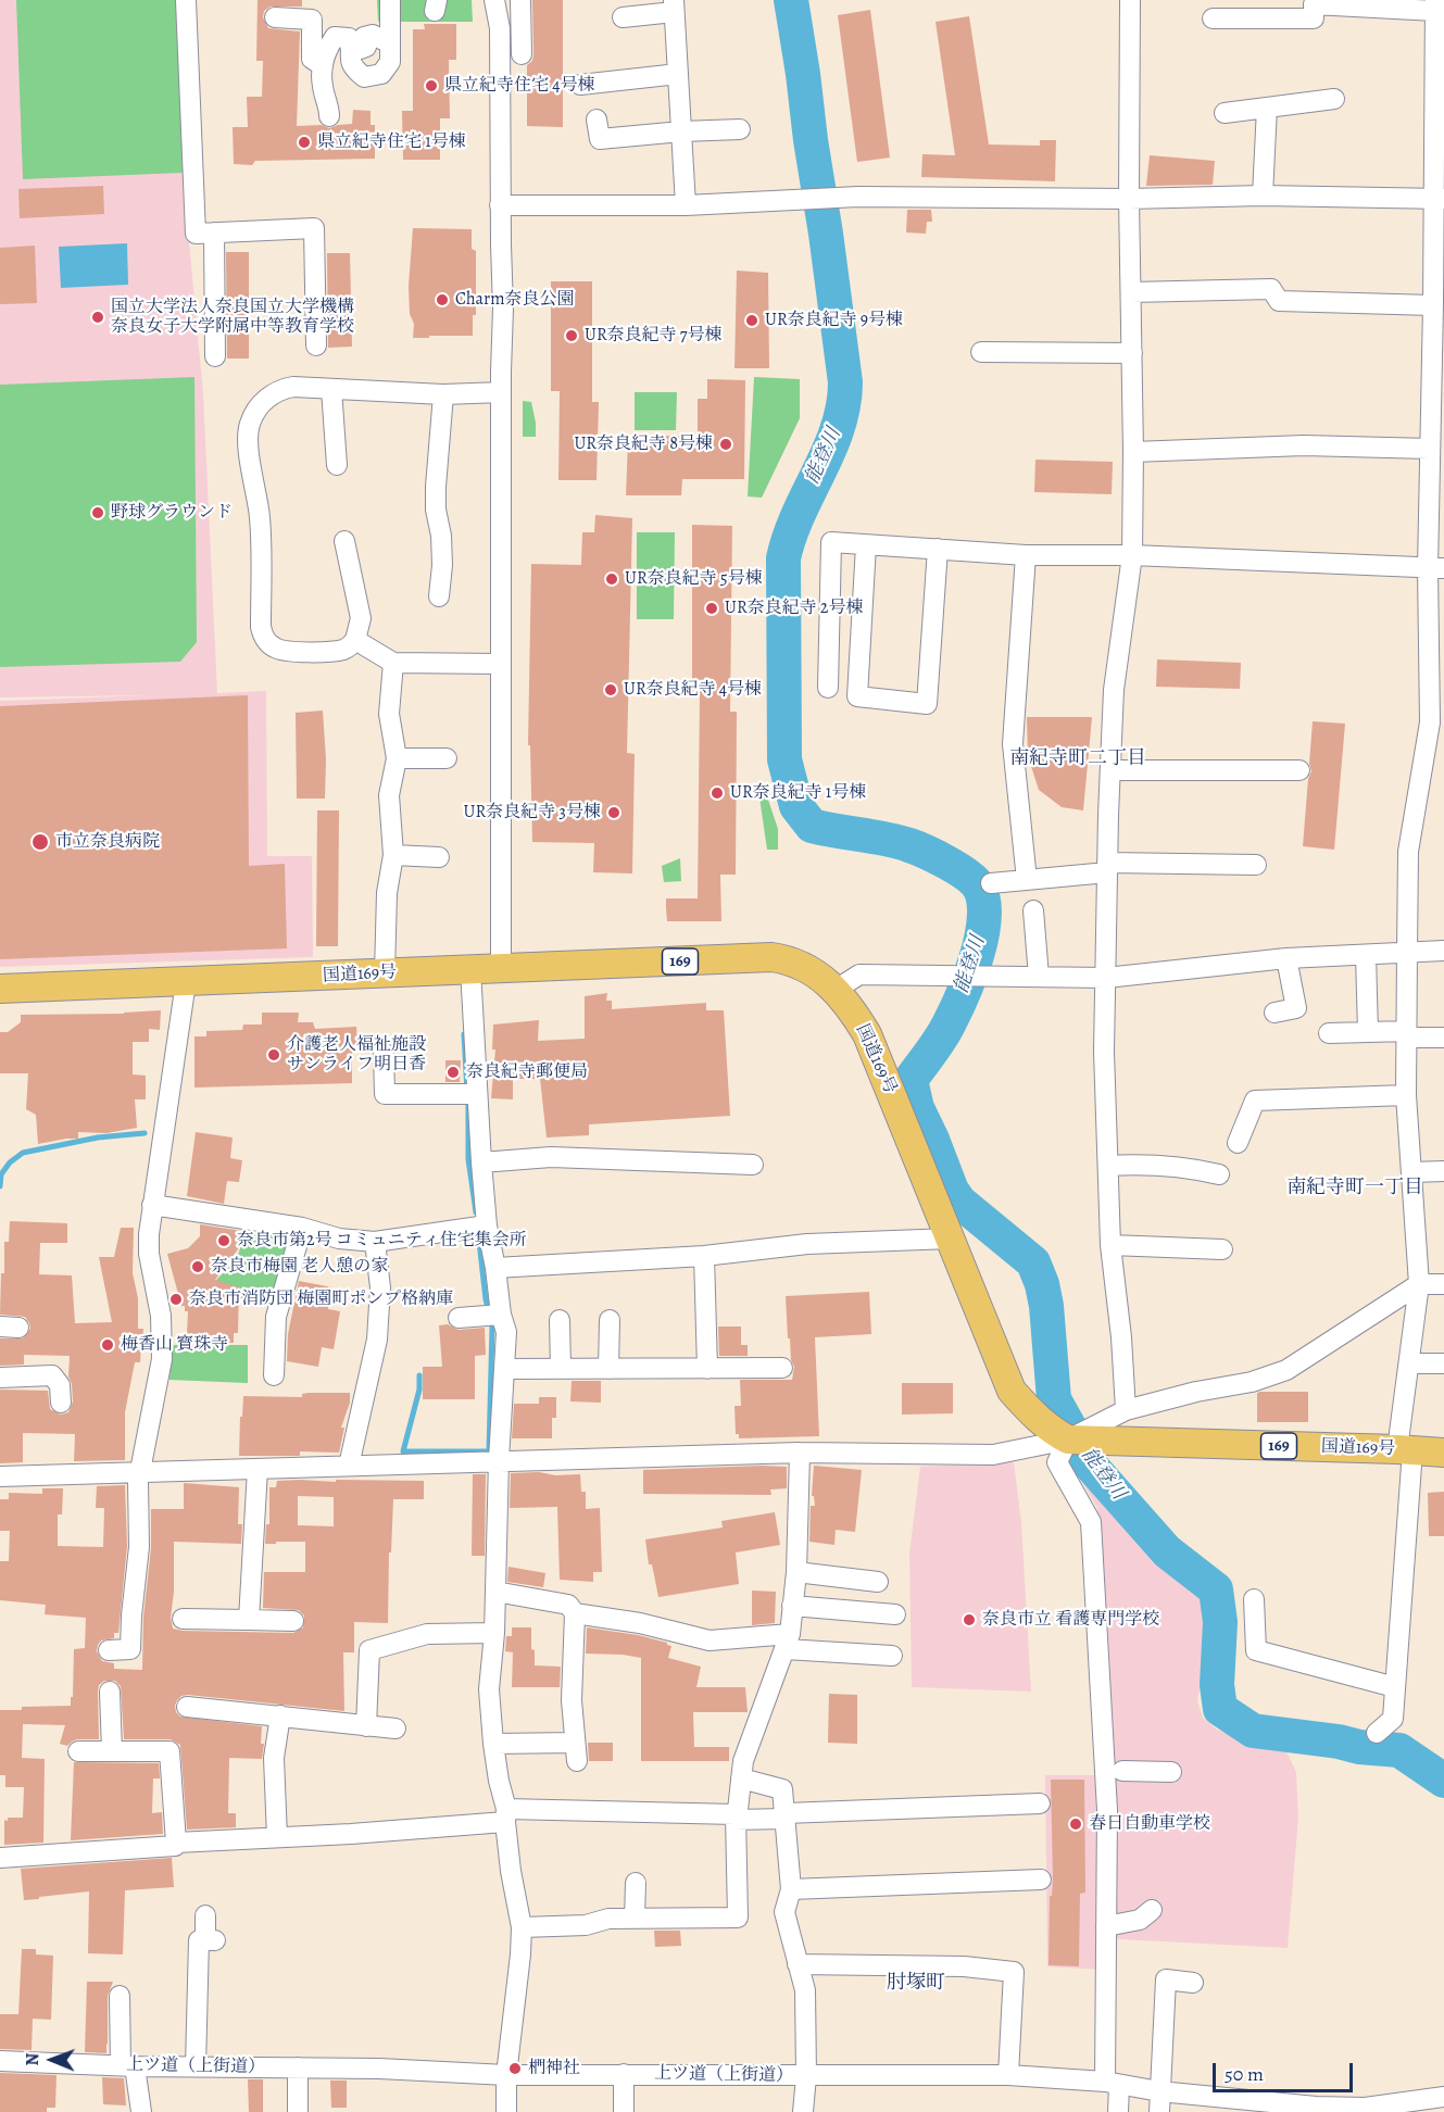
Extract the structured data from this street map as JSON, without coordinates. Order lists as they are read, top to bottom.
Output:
{
  "streets": {
    "highway": ["169", "国道169号"],
    "street": ["上ツ道（上街道）"]
  },
  "districts": ["南紀寺町二丁目", "南紀寺町一丁目", "肘塚町"],
  "water": ["能登川"],
  "places": [
    "県立紀寺住宅 4号棟",
    "県立紀寺住宅 1号棟",
    "Charm奈良公園",
    "国立大学法人奈良国立大学機構 奈良女子大学附属中等教育学校",
    "UR奈良紀寺 9号棟",
    "UR奈良紀寺 7号棟",
    "UR奈良紀寺 8号棟",
    "野球グラウンド",
    "UR奈良紀寺 5号棟",
    "UR奈良紀寺 2号棟",
    "UR奈良紀寺 4号棟",
    "UR奈良紀寺 1号棟",
    "UR奈良紀寺 3号棟",
    "市立奈良病院",
    "介護老人福祉施設 サンライフ明日香",
    "奈良紀寺郵便局",
    "奈良市第2号 コミュニティ住宅集会所",
    "奈良市梅園 老人憩の家",
    "奈良市消防団 梅園町ポンプ格納庫",
    "梅香山 寳珠寺",
    "奈良市立 看護専門学校",
    "春日自動車学校",
    "椚神社"
  ],
  "scale_bar": "50 m",
  "north": "left"
}
